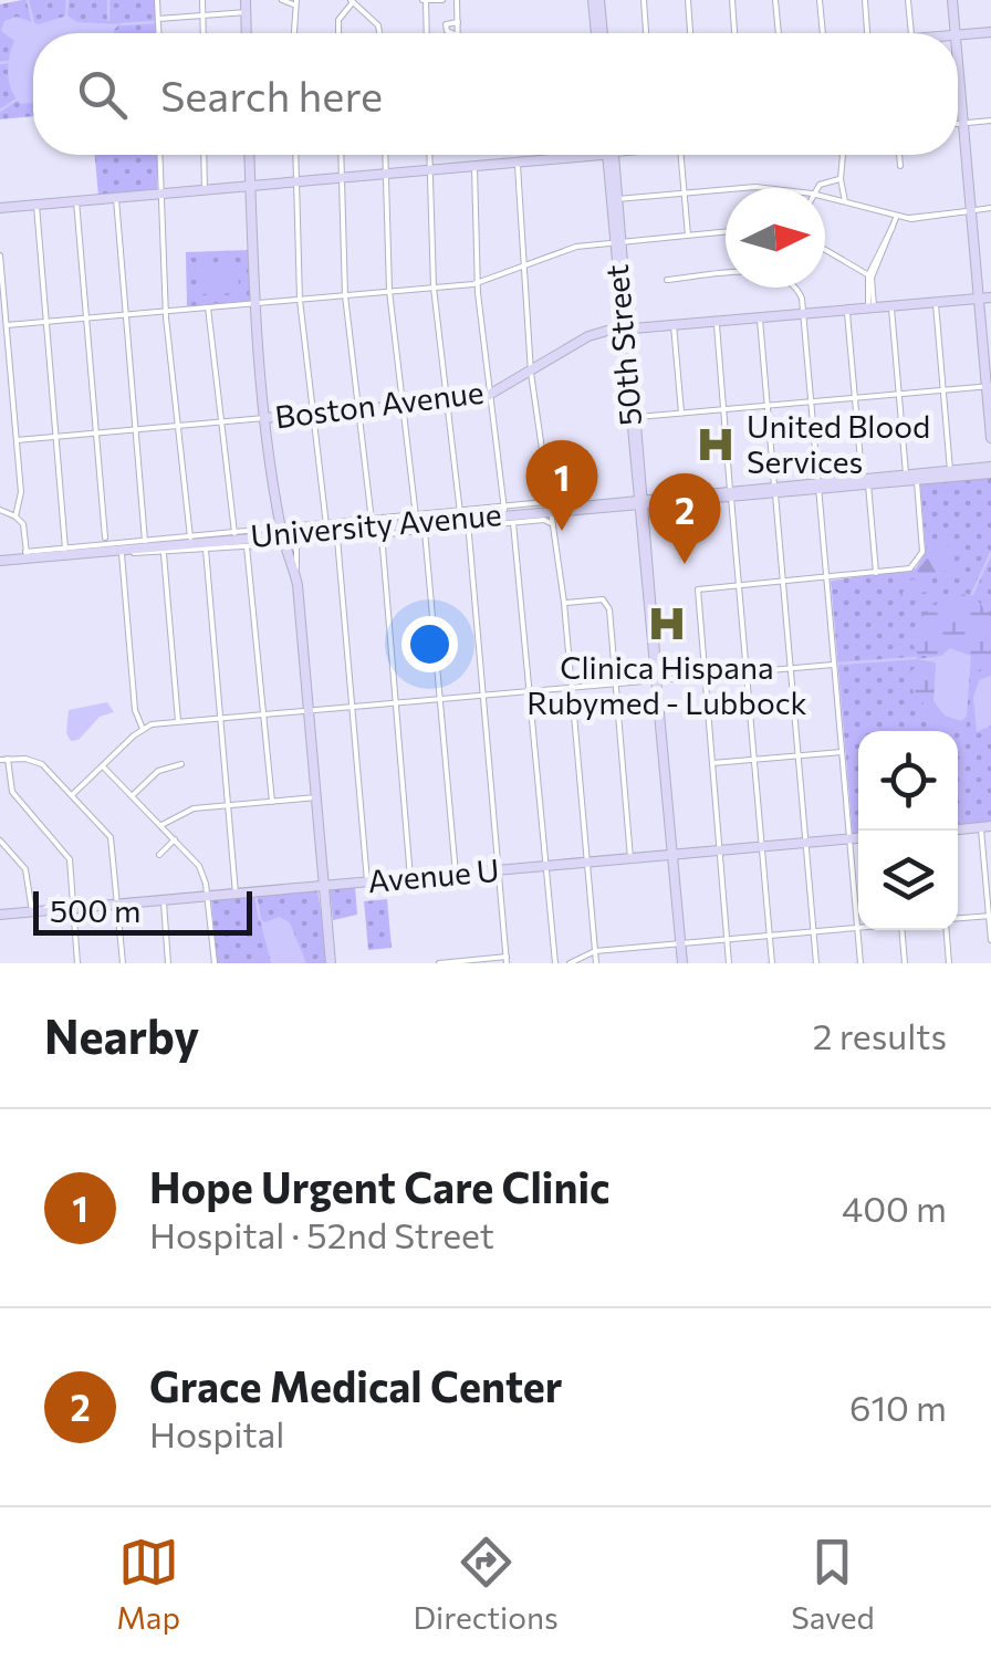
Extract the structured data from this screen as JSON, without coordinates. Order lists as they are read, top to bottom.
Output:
{
  "streets": {
    "street": [
      "50th Street",
      "Boston Avenue",
      "University Avenue",
      "Avenue U"
    ]
  },
  "crossings": [
    ["50th Street", "Boston Avenue"],
    ["50th Street", "University Avenue"],
    ["50th Street", "Avenue U"]
  ],
  "places": {
    "hospital": ["United Blood Services", "Clinica Hispana Rubymed - Lubbock"]
  },
  "scale_bar": "500 m",
  "north": "right",
  "page": {
    "search": "Search here",
    "pins": ["1", "2"],
    "scale": "500 m",
    "heading": ["Nearby", "2 results"],
    "list": [
      {
        "mark": "1",
        "name": "Hope Urgent Care Clinic",
        "note": "Hospital · 52nd Street",
        "value": "400 m"
      },
      {
        "mark": "2",
        "name": "Grace Medical Center",
        "note": "Hospital",
        "value": "610 m"
      }
    ],
    "nav": ["Map", "Directions", "Saved"]
  }
}
